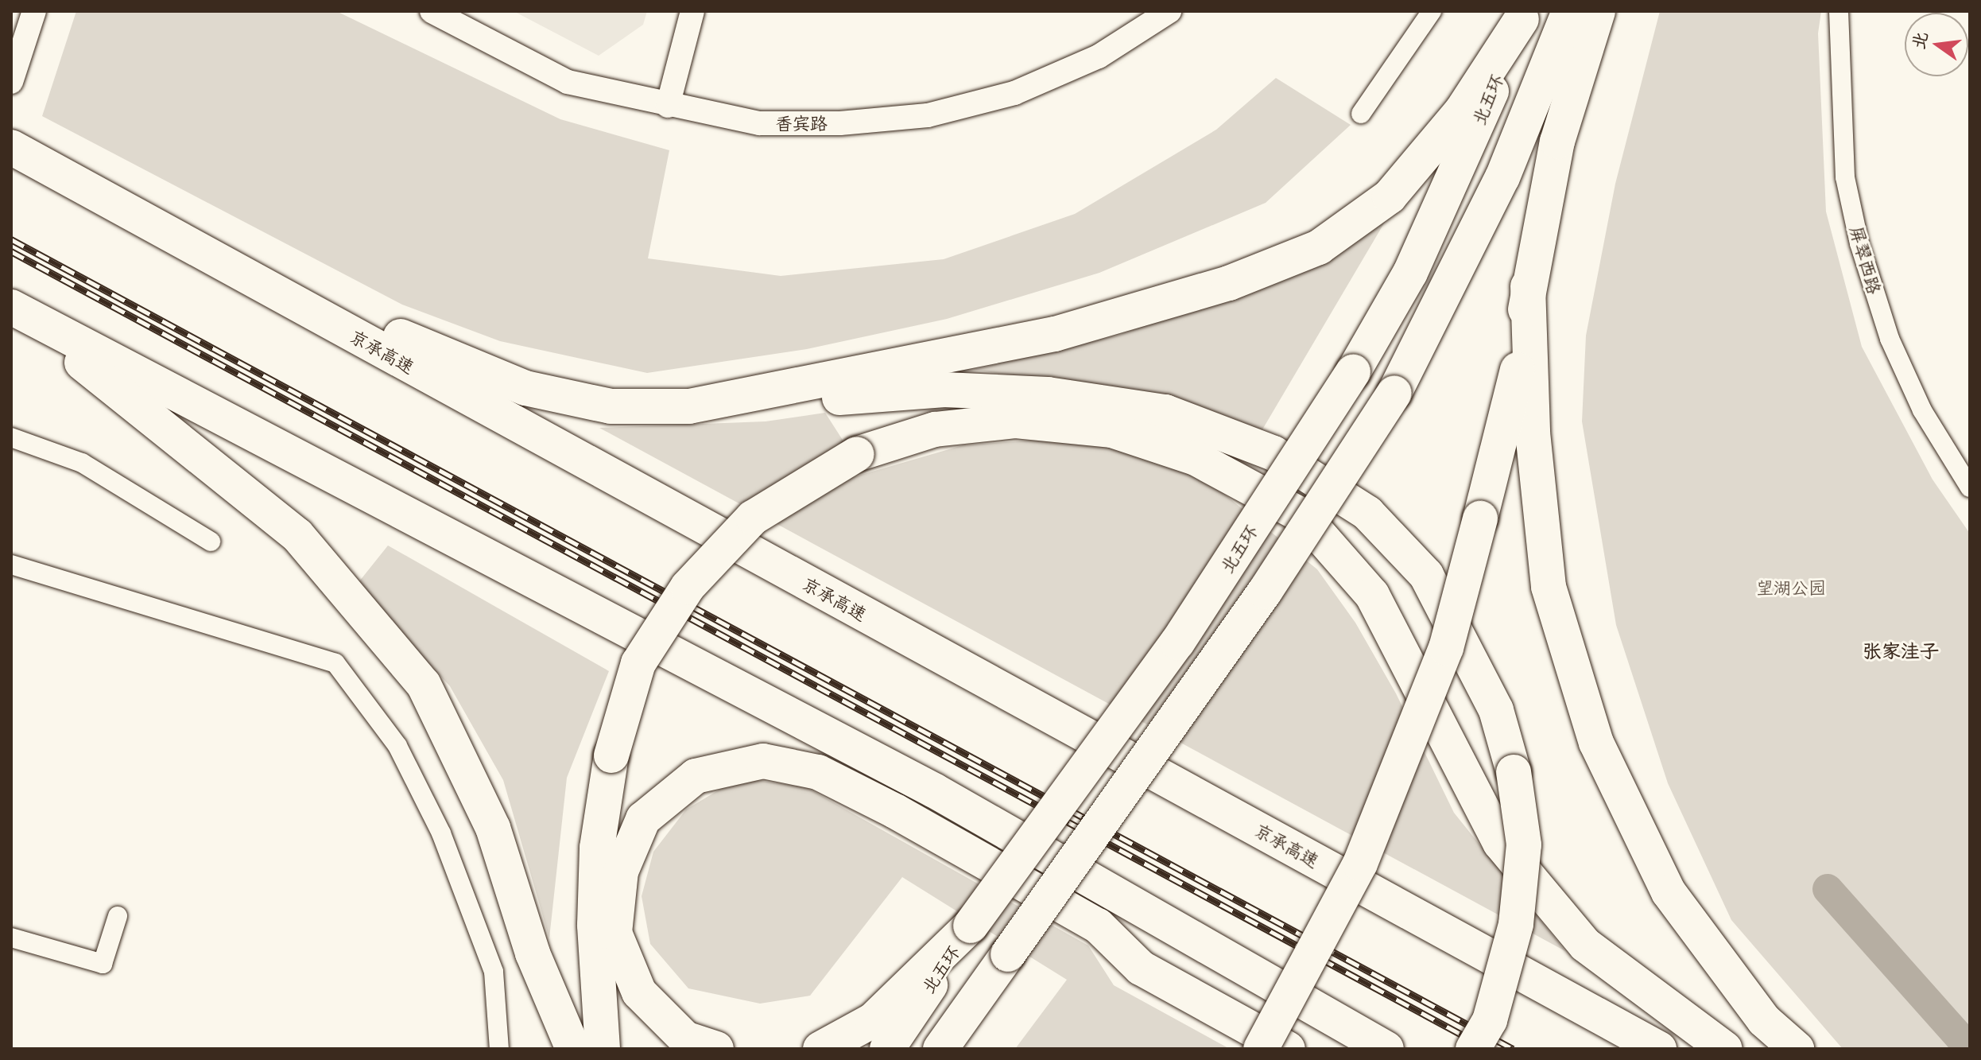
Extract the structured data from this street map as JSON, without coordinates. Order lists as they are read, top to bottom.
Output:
{
  "streets": {
    "highway": ["北五环", "京承高速"],
    "street": ["香宾路", "屏翠西路"]
  },
  "districts": ["张家洼子"],
  "parks": ["望湖公园"],
  "north": "left"
}
